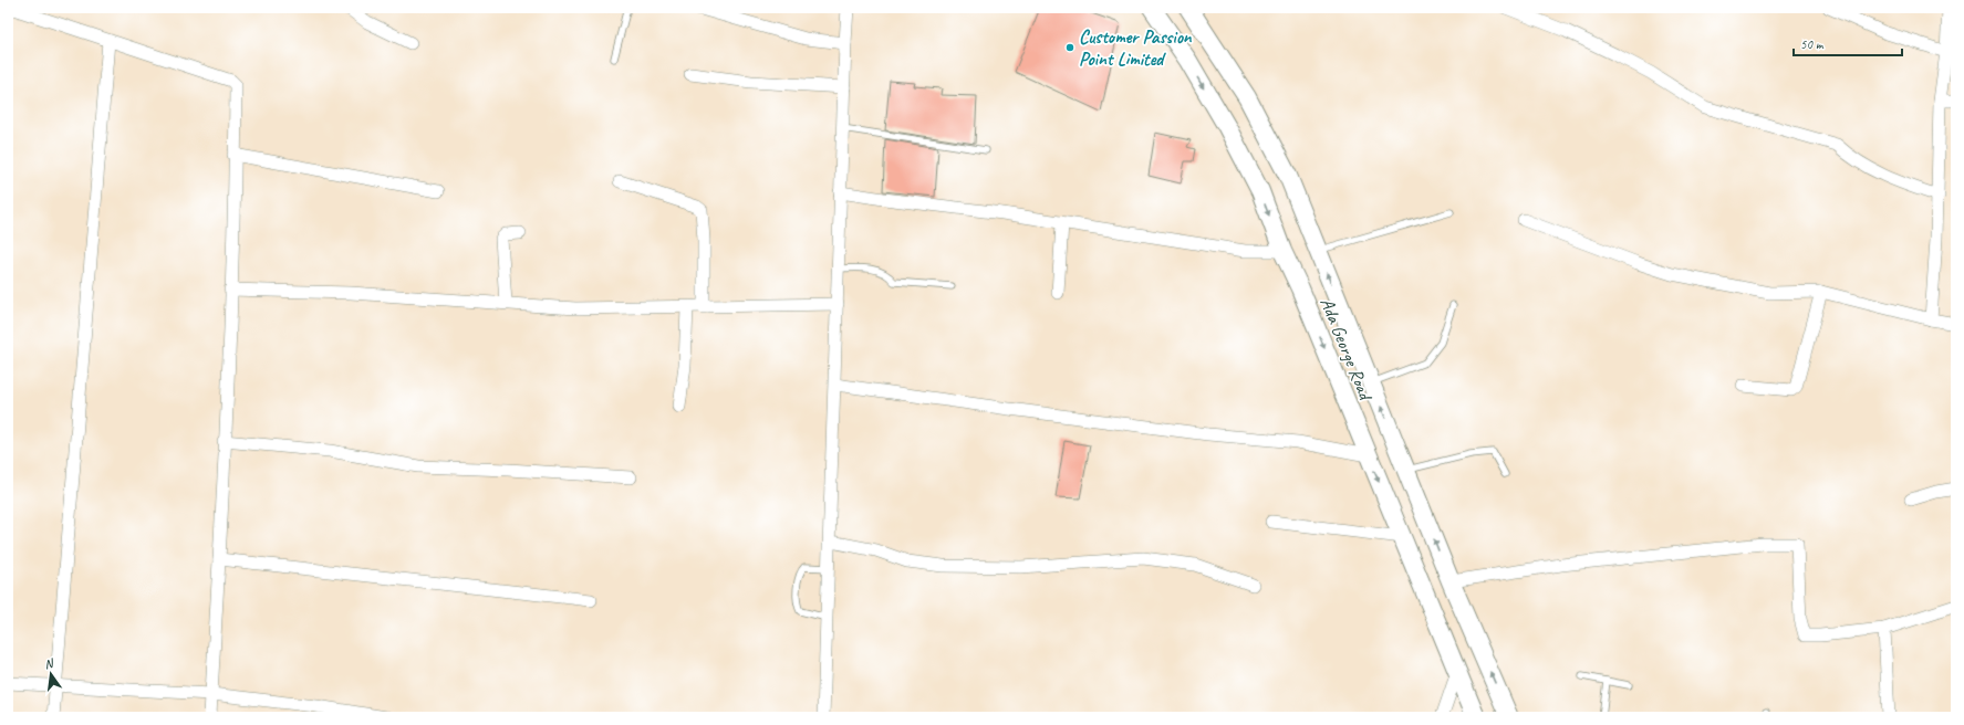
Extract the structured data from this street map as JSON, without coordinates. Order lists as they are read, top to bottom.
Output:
{
  "streets": {
    "main road": ["Ada George Road"]
  },
  "places": ["Customer Passion Point Limited"],
  "scale_bar": "50 m",
  "north": "top"
}
